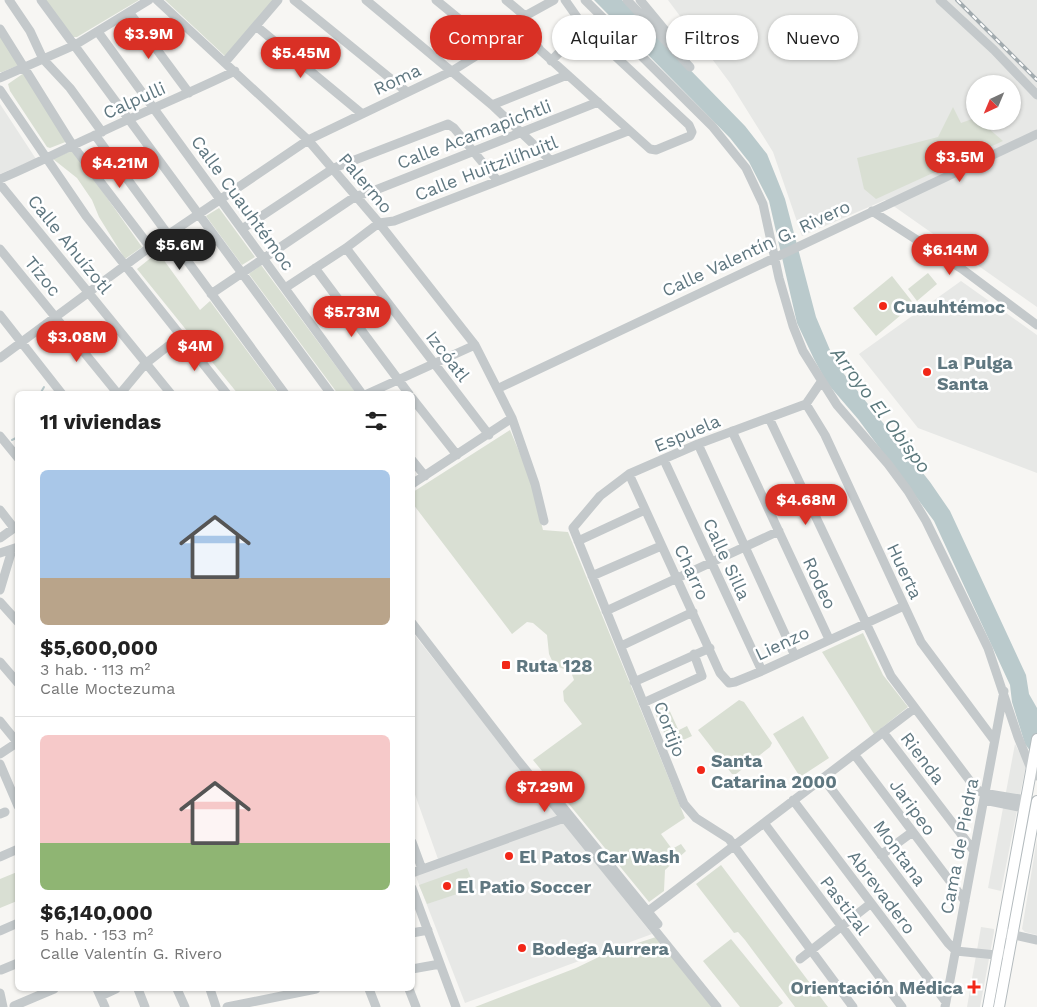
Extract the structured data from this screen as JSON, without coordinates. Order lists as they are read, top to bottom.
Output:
{
  "streets": {
    "street": [
      "Roma",
      "Calpulli",
      "Calle Acamapichtli",
      "Calle Huitzilíhuitl",
      "Palermo",
      "Calle Cuauhtémoc",
      "Calle Ahuízotl",
      "Calle Valentín G. Rivero",
      "Tízoc",
      "Izcóatl",
      "Espuela",
      "Calle Silla",
      "Huerta",
      "Charro",
      "Rodeo",
      "Lienzo",
      "Cortijo",
      "Rienda",
      "Jaripeo",
      "Cama de Piedra",
      "Montana",
      "Abrevadero",
      "Pastizal"
    ]
  },
  "crossings": [
    ["Roma", "Palermo"],
    ["Roma", "Calle Cuauhtémoc"],
    ["Roma", "Calle Ahuízotl"],
    ["Roma", "Tízoc"],
    ["Calpulli", "Palermo"],
    ["Calpulli", "Calle Cuauhtémoc"],
    ["Calle Acamapichtli", "Palermo"],
    ["Calle Acamapichtli", "Calle Cuauhtémoc"],
    ["Calle Huitzilíhuitl", "Palermo"],
    ["Calle Huitzilíhuitl", "Calle Cuauhtémoc"],
    ["Calle Huitzilíhuitl", "Izcóatl"],
    ["Palermo", "Calle Valentín G. Rivero"],
    ["Espuela", "Calle Silla"],
    ["Espuela", "Huerta"],
    ["Espuela", "Charro"],
    ["Espuela", "Rodeo"],
    ["Espuela", "Cortijo"],
    ["Calle Silla", "Lienzo"],
    ["Huerta", "Lienzo"],
    ["Huerta", "Cama de Piedra"],
    ["Charro", "Lienzo"],
    ["Rodeo", "Lienzo"],
    ["Rienda", "Cama de Piedra"],
    ["Jaripeo", "Cama de Piedra"],
    ["Cama de Piedra", "Montana"],
    ["Cama de Piedra", "Abrevadero"]
  ],
  "water": ["Arroyo El Obispo"],
  "places": {
    "other": [
      "Cuauhtémoc",
      "La Pulga Santa",
      "Santa Catarina 2000",
      "El Patos Car Wash",
      "El Patio Soccer",
      "Bodega Aurrera"
    ],
    "transit": ["Ruta 128"],
    "health": ["Orientación Médica"]
  },
  "north": "bottom left",
  "page": {
    "chip": [
      "Comprar",
      "Alquilar",
      "Filtros",
      "Nuevo"
    ],
    "price": [
      "$3.9M",
      "$5.45M",
      "$3.5M",
      "$4.21M",
      "$5.6M",
      "$6.14M",
      "$5.73M",
      "$3.08M",
      "$4M",
      "$4.68M",
      "$7.29M"
    ],
    "heading": "11 viviendas",
    "list": [
      {
        "name": "$5,600,000",
        "note": "3 hab. · 113 m² · Calle Moctezuma"
      },
      {
        "name": "$6,140,000",
        "note": "5 hab. · 153 m² · Calle Valentín G. Rivero"
      }
    ]
  }
}
